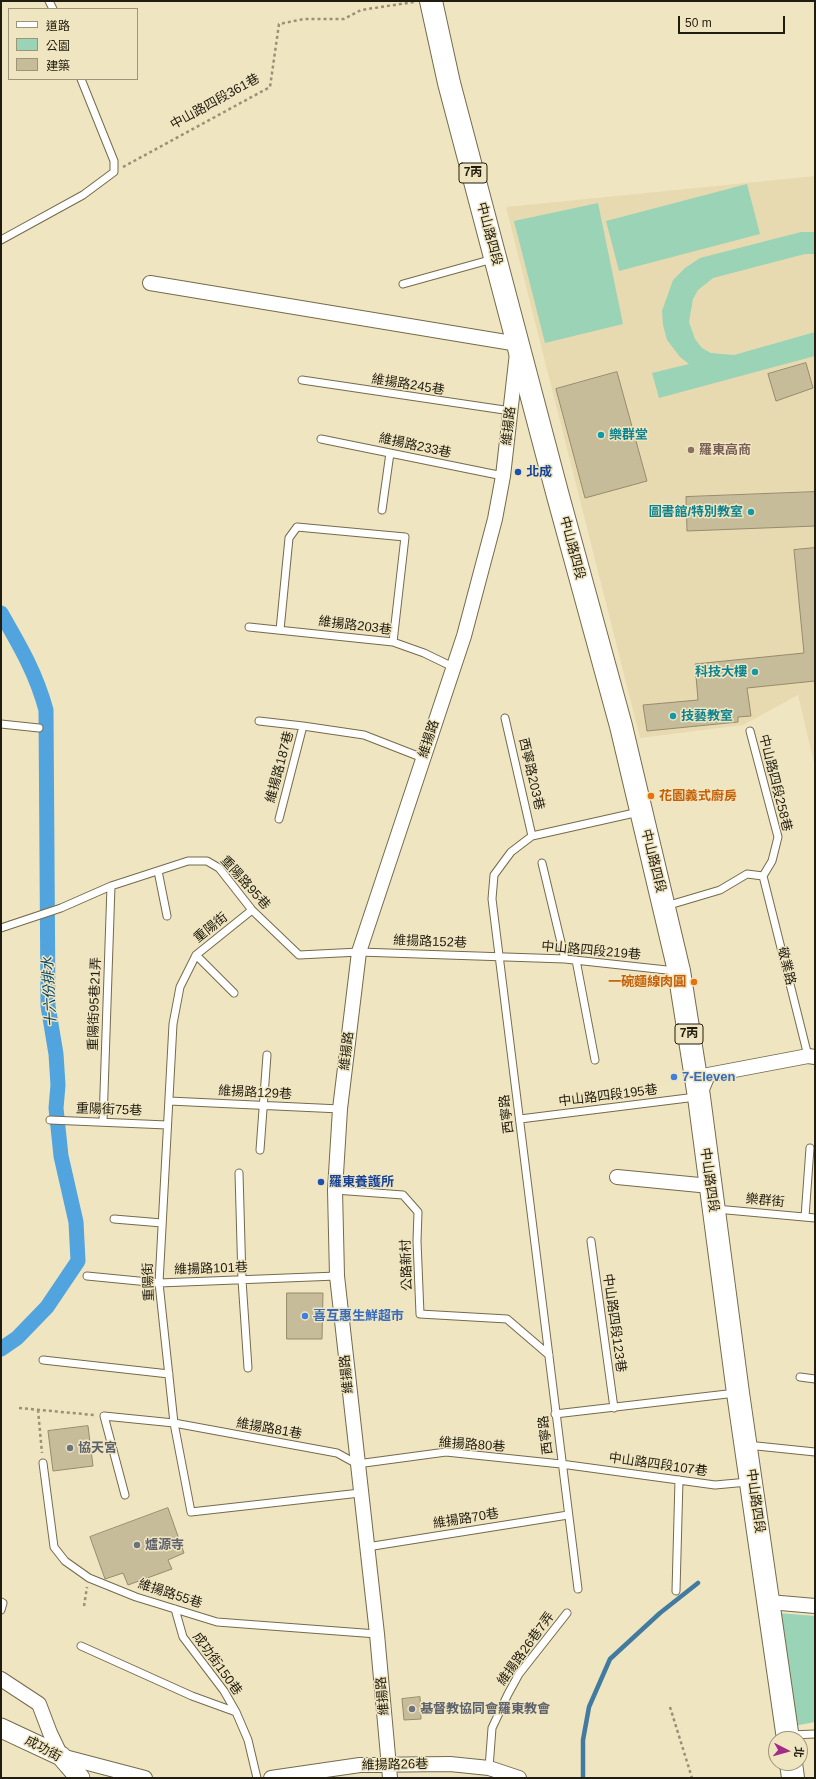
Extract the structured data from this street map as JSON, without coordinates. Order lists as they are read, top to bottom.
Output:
{
  "streets": {
    "main road": ["7丙", "中山路四段"],
    "street": [
      "維揚路",
      "敬業路",
      "成功街",
      "維揚路26巷"
    ],
    "lane": [
      "維揚路245巷",
      "維揚路233巷",
      "維揚路203巷",
      "維揚路187巷",
      "西寧路203巷",
      "中山路四段258巷",
      "重陽路95巷",
      "重陽街",
      "維揚路152巷",
      "中山路四段219巷",
      "重陽街95巷21弄",
      "維揚路129巷",
      "中山路四段195巷",
      "重陽街75巷",
      "西寧路",
      "樂群街",
      "公路新村",
      "維揚路101巷",
      "中山路四段123巷",
      "維揚路81巷",
      "維揚路80巷",
      "中山路四段107巷",
      "維揚路70巷",
      "維揚路55巷",
      "維揚路26巷7弄",
      "成功街150巷"
    ],
    "path": ["中山路四段361巷"]
  },
  "crossings": [
    ["中山路四段361巷", "中山路四段"],
    ["中山路四段", "維揚路"],
    ["中山路四段", "中山路四段219巷"],
    ["中山路四段", "敬業路"],
    ["中山路四段", "中山路四段195巷"],
    ["中山路四段", "西寧路"],
    ["中山路四段", "樂群街"],
    ["中山路四段", "中山路四段107巷"],
    ["維揚路245巷", "維揚路"],
    ["維揚路", "維揚路233巷"],
    ["維揚路", "維揚路203巷"],
    ["維揚路", "維揚路187巷"],
    ["維揚路", "重陽路95巷"],
    ["維揚路", "重陽街"],
    ["維揚路", "維揚路152巷"],
    ["維揚路", "維揚路129巷"],
    ["維揚路", "公路新村"],
    ["維揚路", "維揚路101巷"],
    ["維揚路", "維揚路81巷"],
    ["維揚路", "維揚路80巷"],
    ["維揚路", "維揚路70巷"],
    ["維揚路", "維揚路55巷"],
    ["維揚路", "維揚路26巷"],
    ["西寧路203巷", "西寧路"],
    ["中山路四段258巷", "敬業路"],
    ["重陽路95巷", "重陽街"],
    ["重陽路95巷", "維揚路152巷"],
    ["重陽路95巷", "重陽街95巷21弄"],
    ["重陽街", "維揚路129巷"],
    ["重陽街", "重陽街75巷"],
    ["重陽街", "維揚路101巷"],
    ["重陽街", "維揚路81巷"],
    ["維揚路152巷", "中山路四段219巷"],
    ["維揚路152巷", "西寧路"],
    ["中山路四段219巷", "西寧路"],
    ["敬業路", "中山路四段195巷"],
    ["重陽街95巷21弄", "重陽街75巷"],
    ["中山路四段195巷", "西寧路"],
    ["西寧路", "公路新村"],
    ["西寧路", "維揚路80巷"],
    ["西寧路", "中山路四段107巷"],
    ["西寧路", "維揚路70巷"],
    ["維揚路81巷", "維揚路80巷"],
    ["維揚路80巷", "中山路四段107巷"],
    ["維揚路55巷", "成功街150巷"],
    ["維揚路26巷7弄", "維揚路26巷"]
  ],
  "water": ["十六份排水"],
  "places": [
    "樂群堂",
    "羅東高商",
    "北成",
    "圖書館/特別教室",
    "科技大樓",
    "技藝教室",
    "花園義式廚房",
    "一碗麵線肉圓",
    "7-Eleven",
    "羅東養護所",
    "喜互惠生鮮超市",
    "協天宮",
    "爐源寺",
    "基督教協同會羅東教會"
  ],
  "legend": ["道路", "公園", "建築"],
  "scale_bar": "50 m",
  "north": "right"
}
